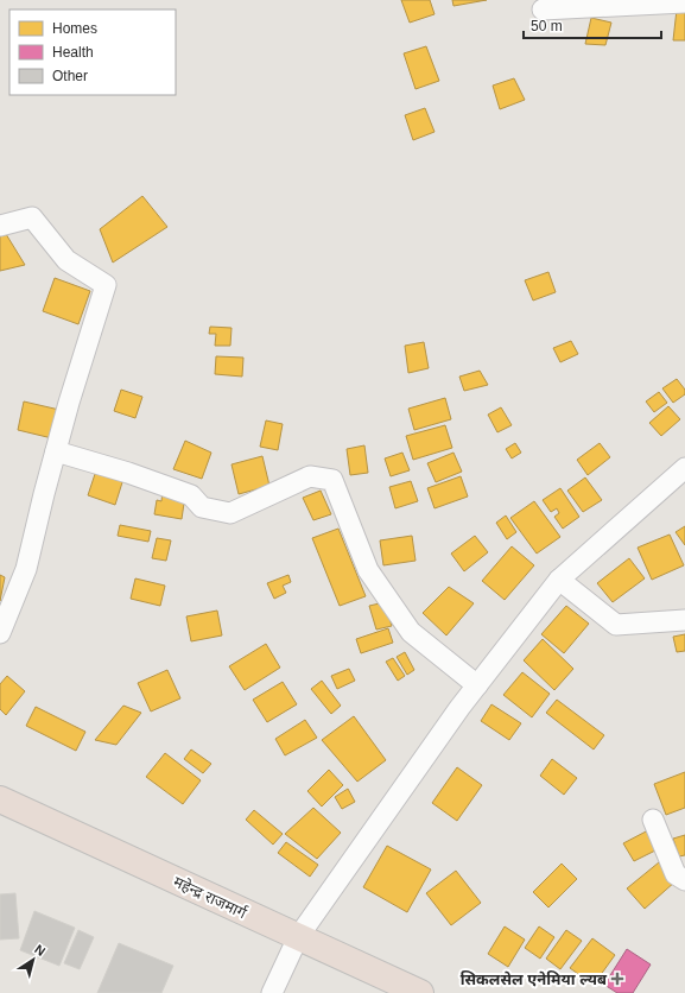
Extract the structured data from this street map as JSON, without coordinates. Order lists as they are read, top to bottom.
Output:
{
  "streets": {
    "highway": ["महेन्द्र राजमार्ग"]
  },
  "places": {
    "health": ["सिकलसेल एनेमिया ल्यब"]
  },
  "legend": ["Homes", "Health", "Other"],
  "scale_bar": "50 m",
  "north": "top right"
}
